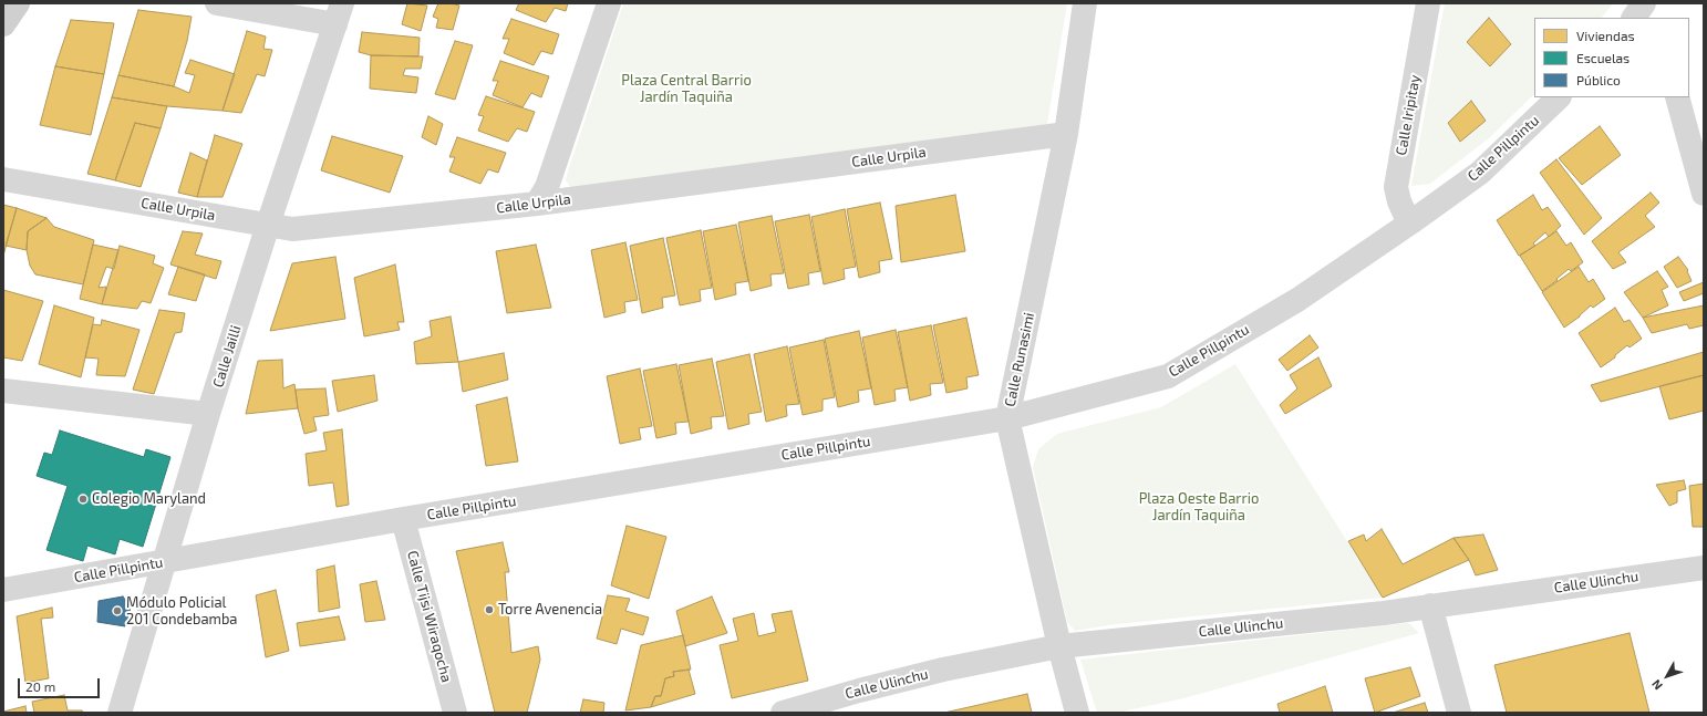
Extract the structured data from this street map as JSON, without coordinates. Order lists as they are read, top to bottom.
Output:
{
  "streets": {
    "street": [
      "Calle Iripitay",
      "Calle Pillpintu",
      "Calle Urpila",
      "Calle Jailli",
      "Calle Runasimi",
      "Calle Ulinchu",
      "Calle Tijsi Wiraqocha"
    ]
  },
  "crossings": [
    ["Calle Iripitay", "Calle Pillpintu"],
    ["Calle Pillpintu", "Calle Jailli"],
    ["Calle Pillpintu", "Calle Runasimi"],
    ["Calle Pillpintu", "Calle Tijsi Wiraqocha"],
    ["Calle Urpila", "Calle Jailli"],
    ["Calle Urpila", "Calle Runasimi"],
    ["Calle Runasimi", "Calle Ulinchu"]
  ],
  "parks": ["Plaza Central Barrio Jardín Taquiña", "Plaza Oeste Barrio Jardín Taquiña"],
  "places": ["Colegio Maryland", "Torre Avenencia", "Módulo Policial 201 Condebamba"],
  "legend": ["Viviendas", "Escuelas", "Público"],
  "scale_bar": "20 m",
  "north": "bottom left"
}
